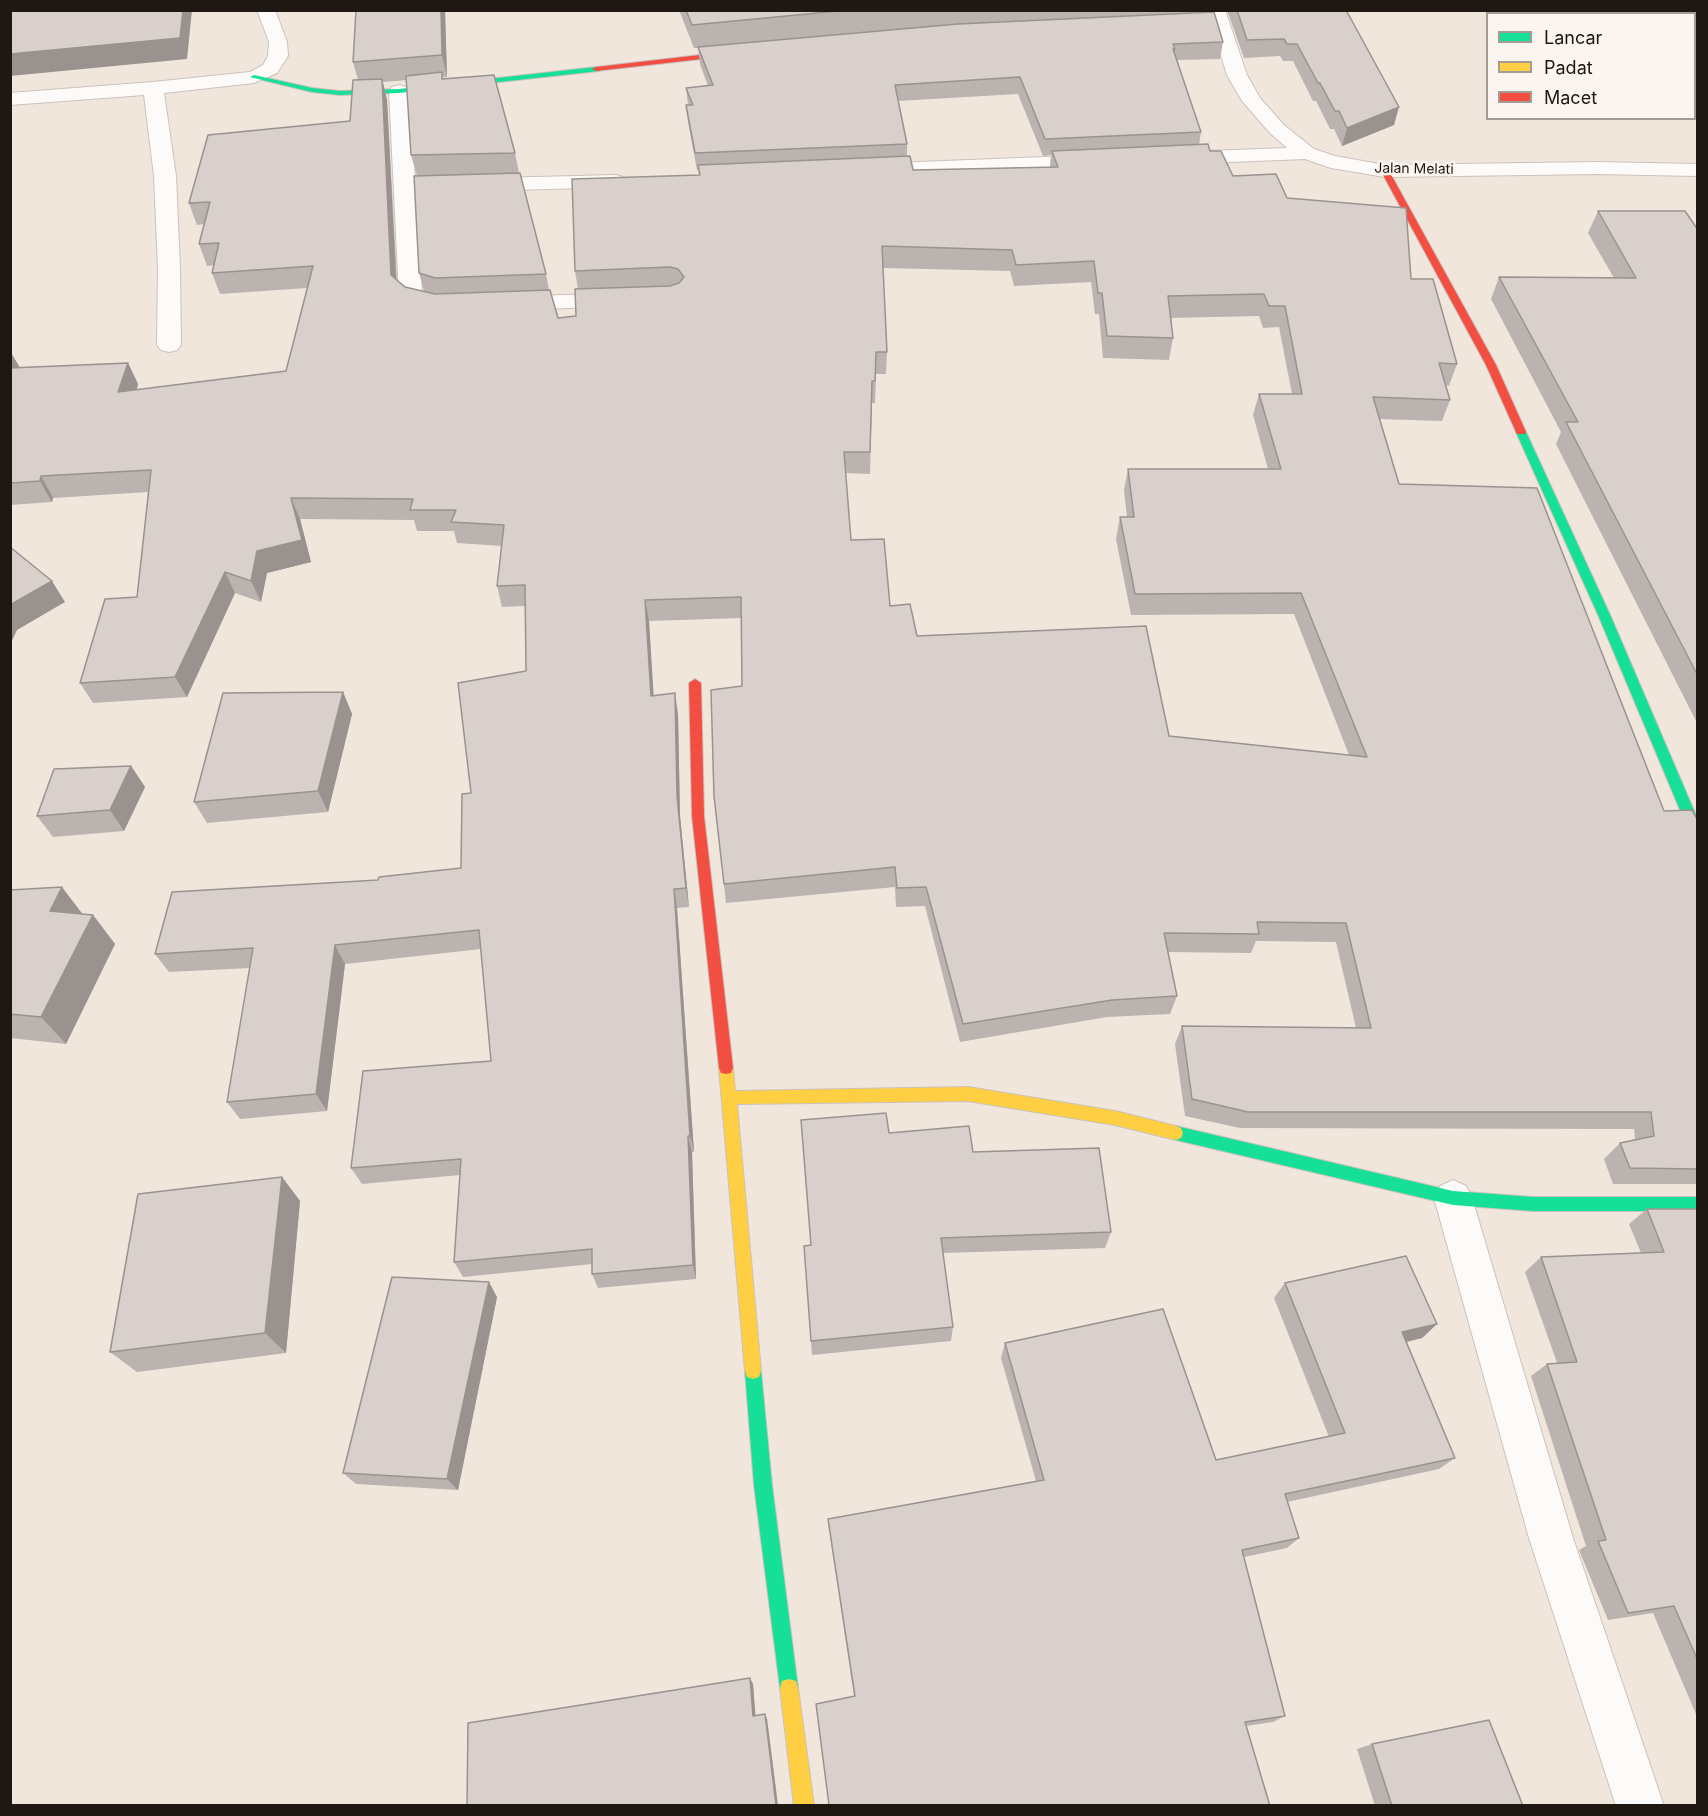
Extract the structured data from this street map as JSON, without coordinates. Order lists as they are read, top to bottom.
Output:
{
  "streets": {
    "street": ["Jalan Melati"]
  },
  "legend": ["Lancar", "Padat", "Macet"]
}
